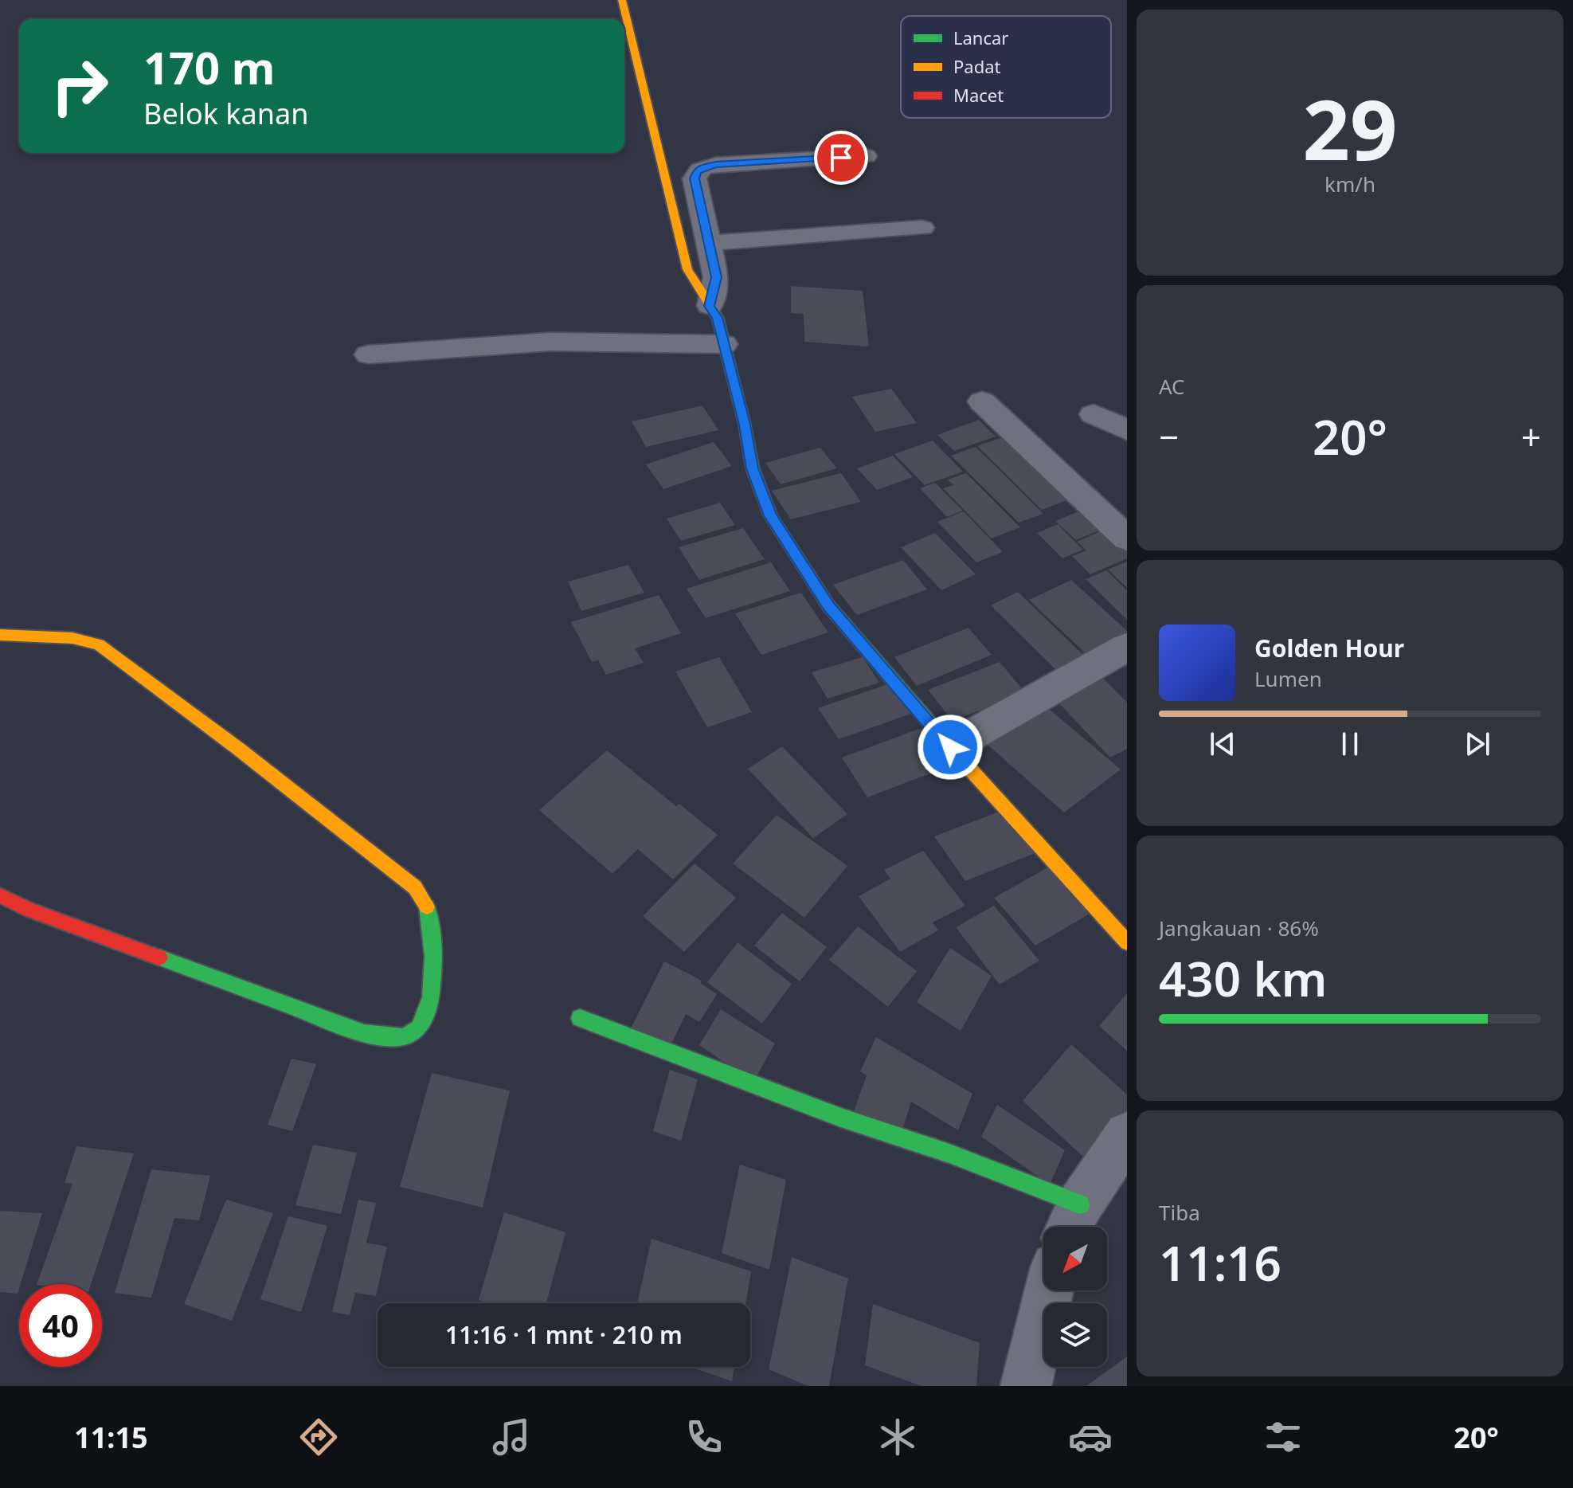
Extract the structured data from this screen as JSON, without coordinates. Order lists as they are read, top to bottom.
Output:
{
  "legend": ["Lancar", "Padat", "Macet"],
  "north": "bottom left",
  "page": {
    "tile": [
      ["29", "km/h"],
      "AC",
      ["Jangkauan · 86%", "430 km"],
      ["Tiba", "11:16"]
    ],
    "turn": ["170 m", "Belok kanan"],
    "heat": ["−", "20°", "+"],
    "song": ["Golden Hour", "Lumen"],
    "limit": "40",
    "trip": "11:16 · 1 mnt · 210 m",
    "tabs": ["11:15", "20°"]
  }
}
